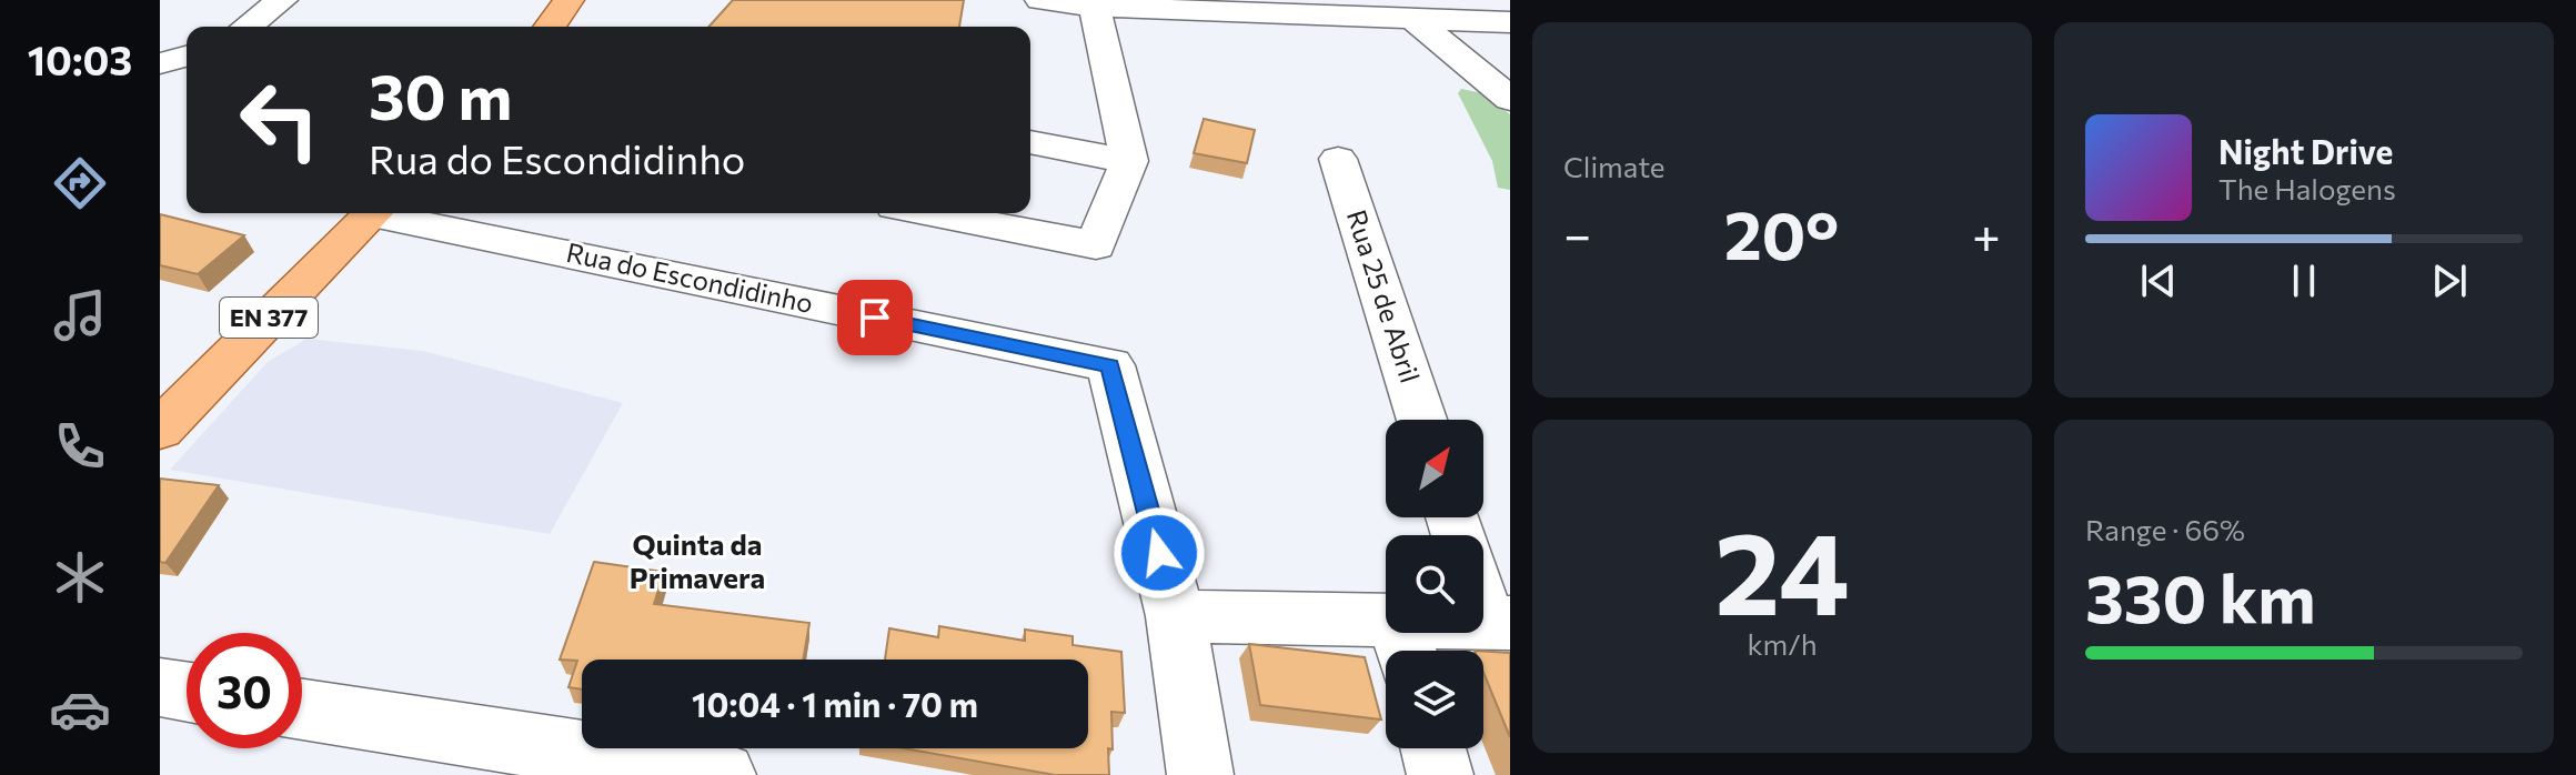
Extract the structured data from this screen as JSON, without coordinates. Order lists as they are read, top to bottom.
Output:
{
  "streets": {
    "main road": ["EN 377"],
    "street": ["Rua do Escondidinho", "Rua 25 de Abril"]
  },
  "districts": ["Quinta da Primavera"],
  "north": "top right",
  "page": {
    "tabs": "10:03",
    "tile": [
      "Climate",
      ["24", "km/h"],
      ["Range · 66%", "330 km"]
    ],
    "turn": ["30 m", "Rua do Escondidinho"],
    "song": ["Night Drive", "The Halogens"],
    "heat": ["−", "20°", "+"],
    "limit": "30",
    "trip": "10:04 · 1 min · 70 m"
  }
}
